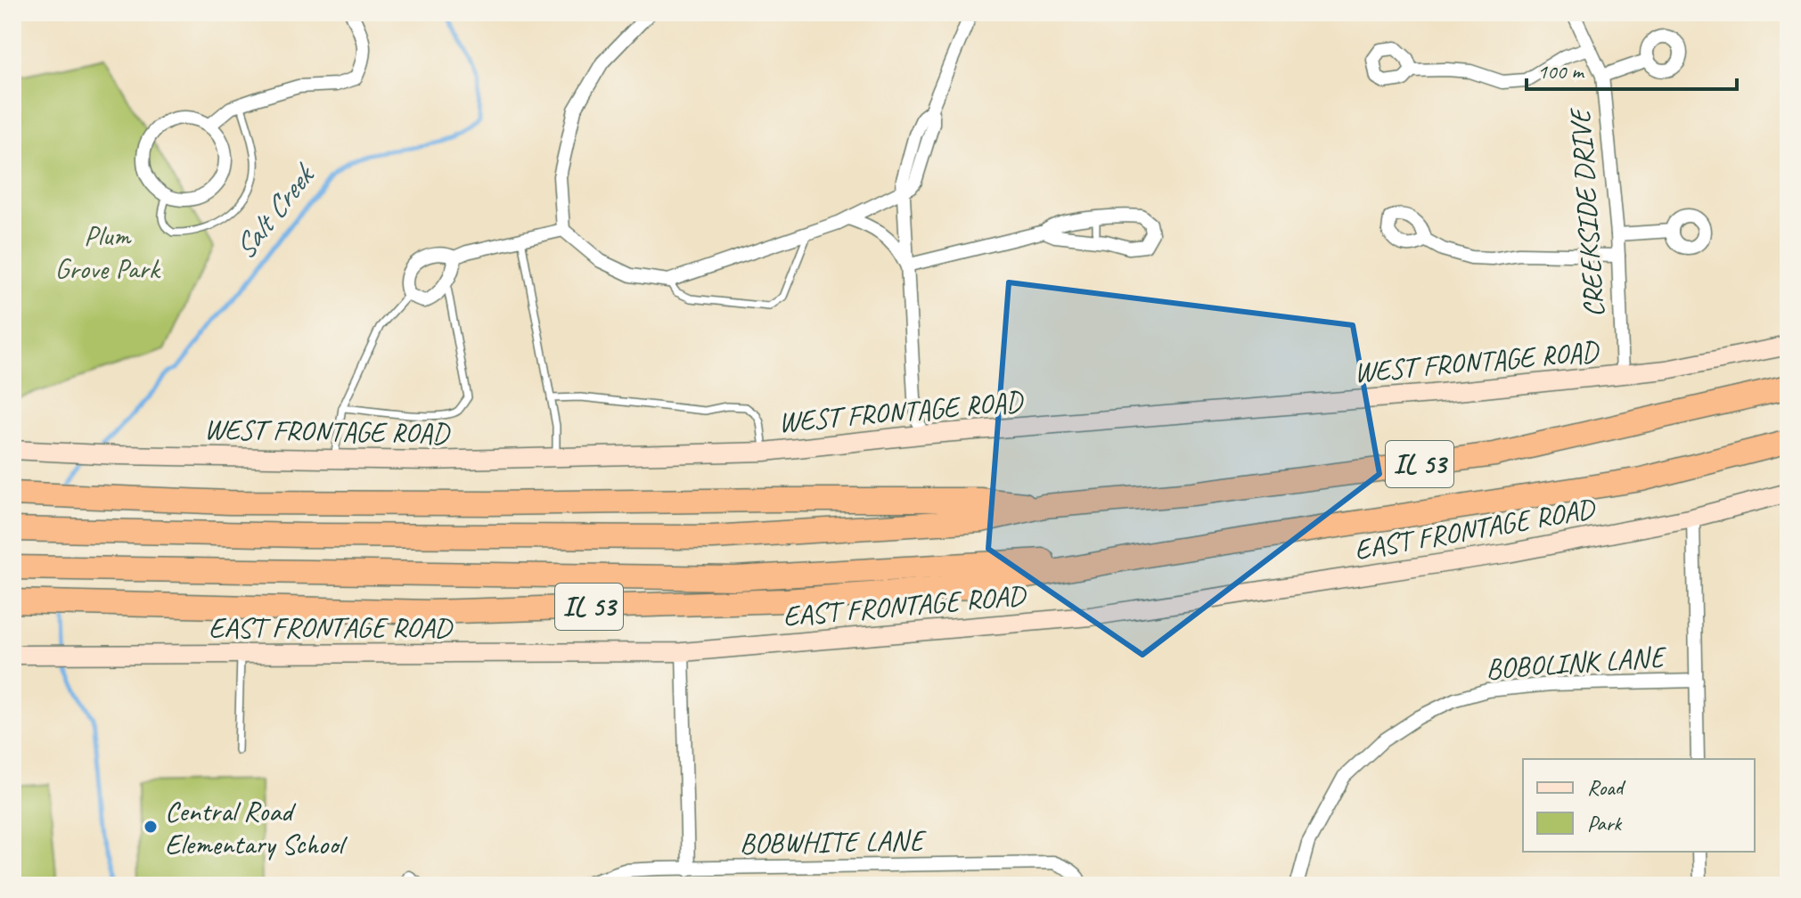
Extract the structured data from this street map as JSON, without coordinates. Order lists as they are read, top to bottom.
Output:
{
  "streets": {
    "highway": ["IL 53"],
    "street": [
      "CREEKSIDE DRIVE",
      "WEST FRONTAGE ROAD",
      "EAST FRONTAGE ROAD",
      "BOBOLINK LANE",
      "BOBWHITE LANE"
    ]
  },
  "crossings": [
    ["CREEKSIDE DRIVE", "WEST FRONTAGE ROAD"]
  ],
  "water": ["Salt Creek"],
  "parks": ["Plum Grove Park"],
  "places": ["Central Road Elementary School"],
  "legend": ["Road", "Park"],
  "scale_bar": "100 m"
}
